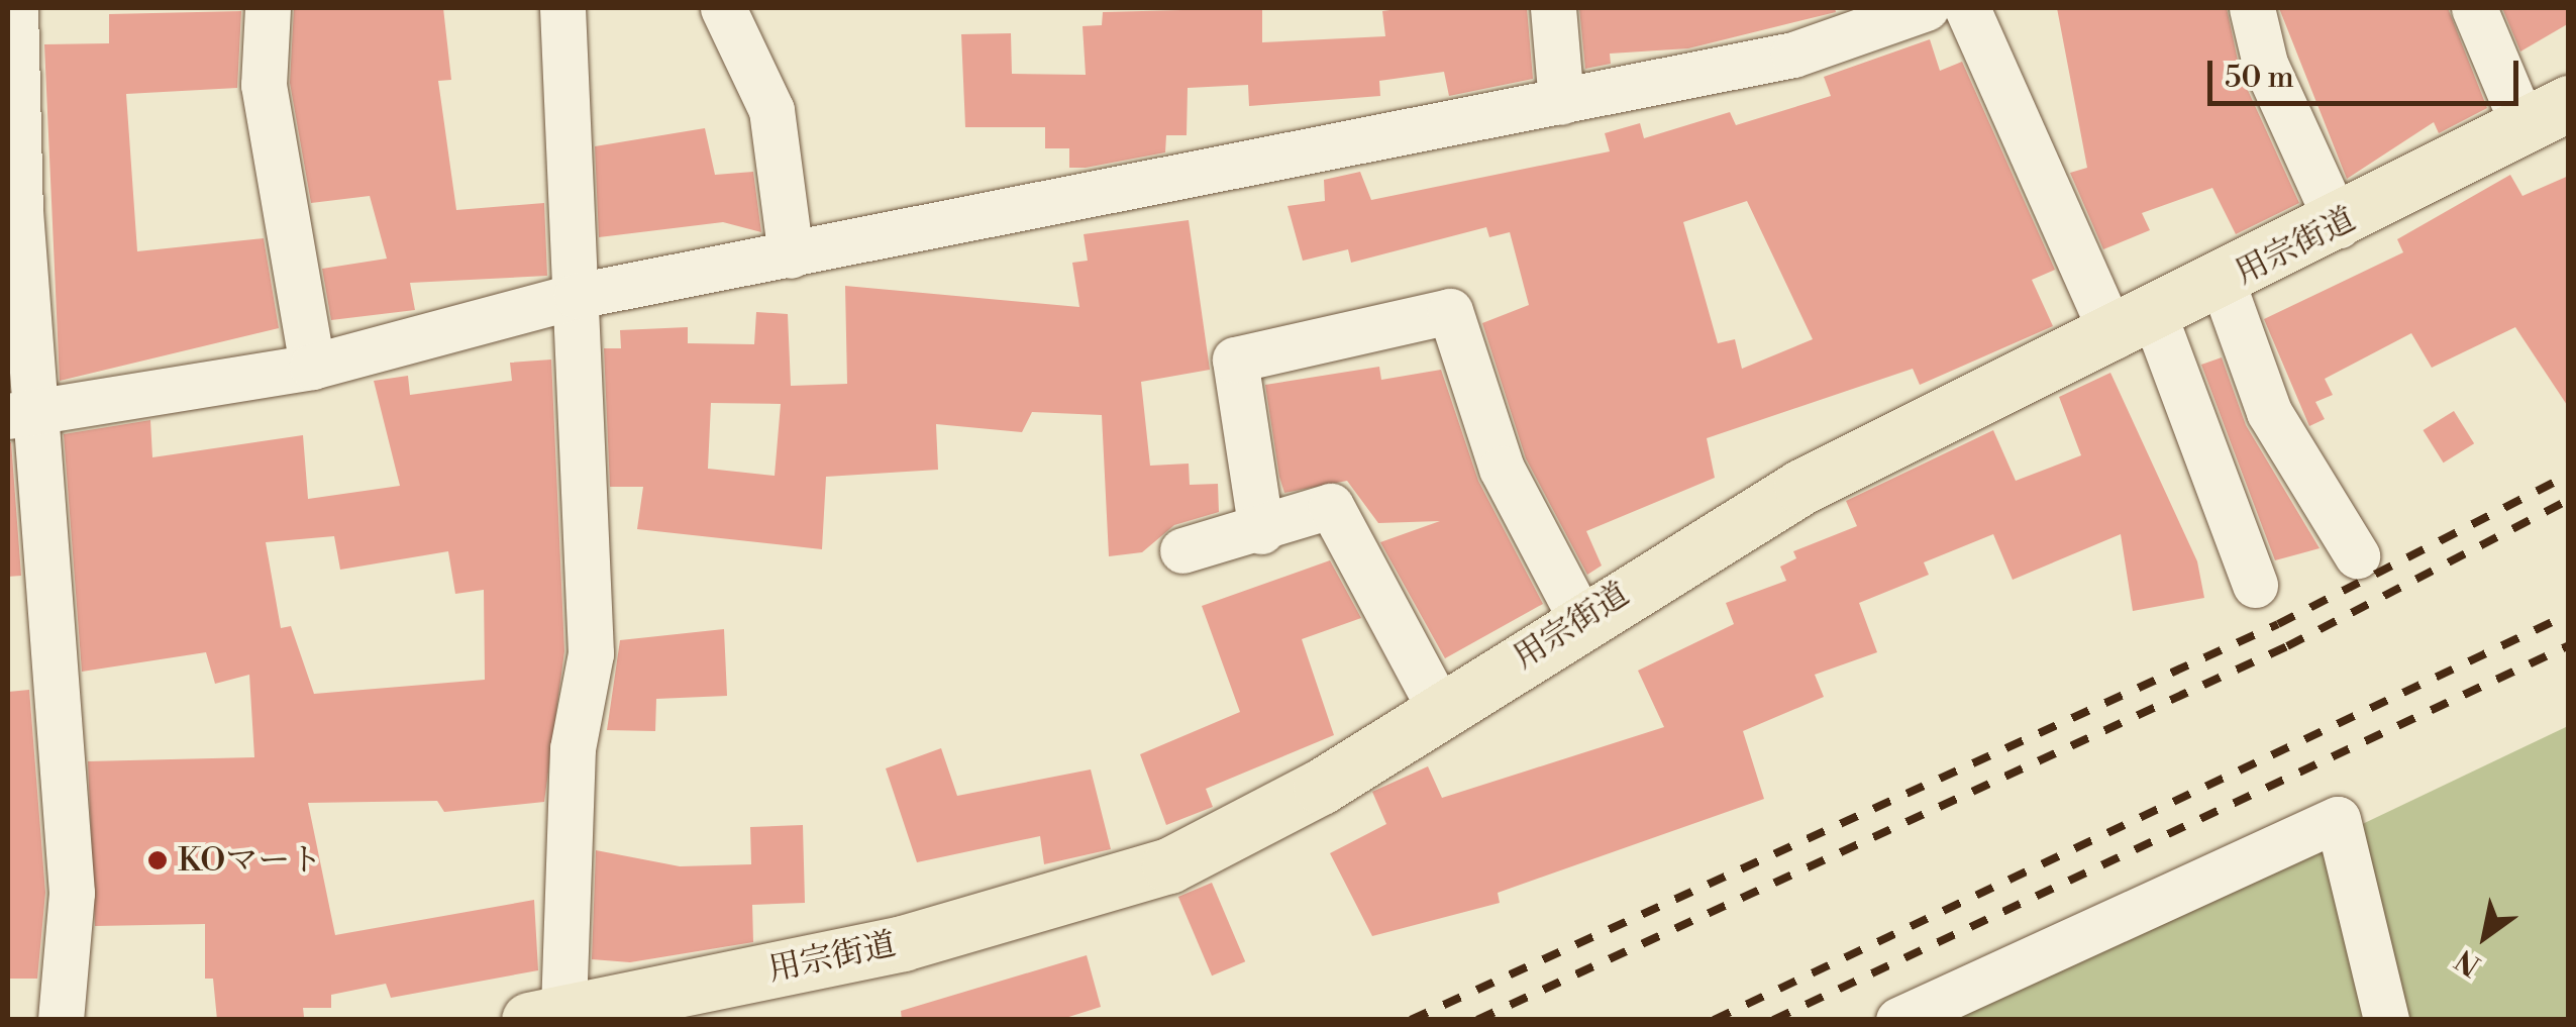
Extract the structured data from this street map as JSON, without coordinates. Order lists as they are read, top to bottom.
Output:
{
  "streets": {
    "main road": ["用宗街道"]
  },
  "places": ["KOマート"],
  "scale_bar": "50 m",
  "north": "bottom left"
}
